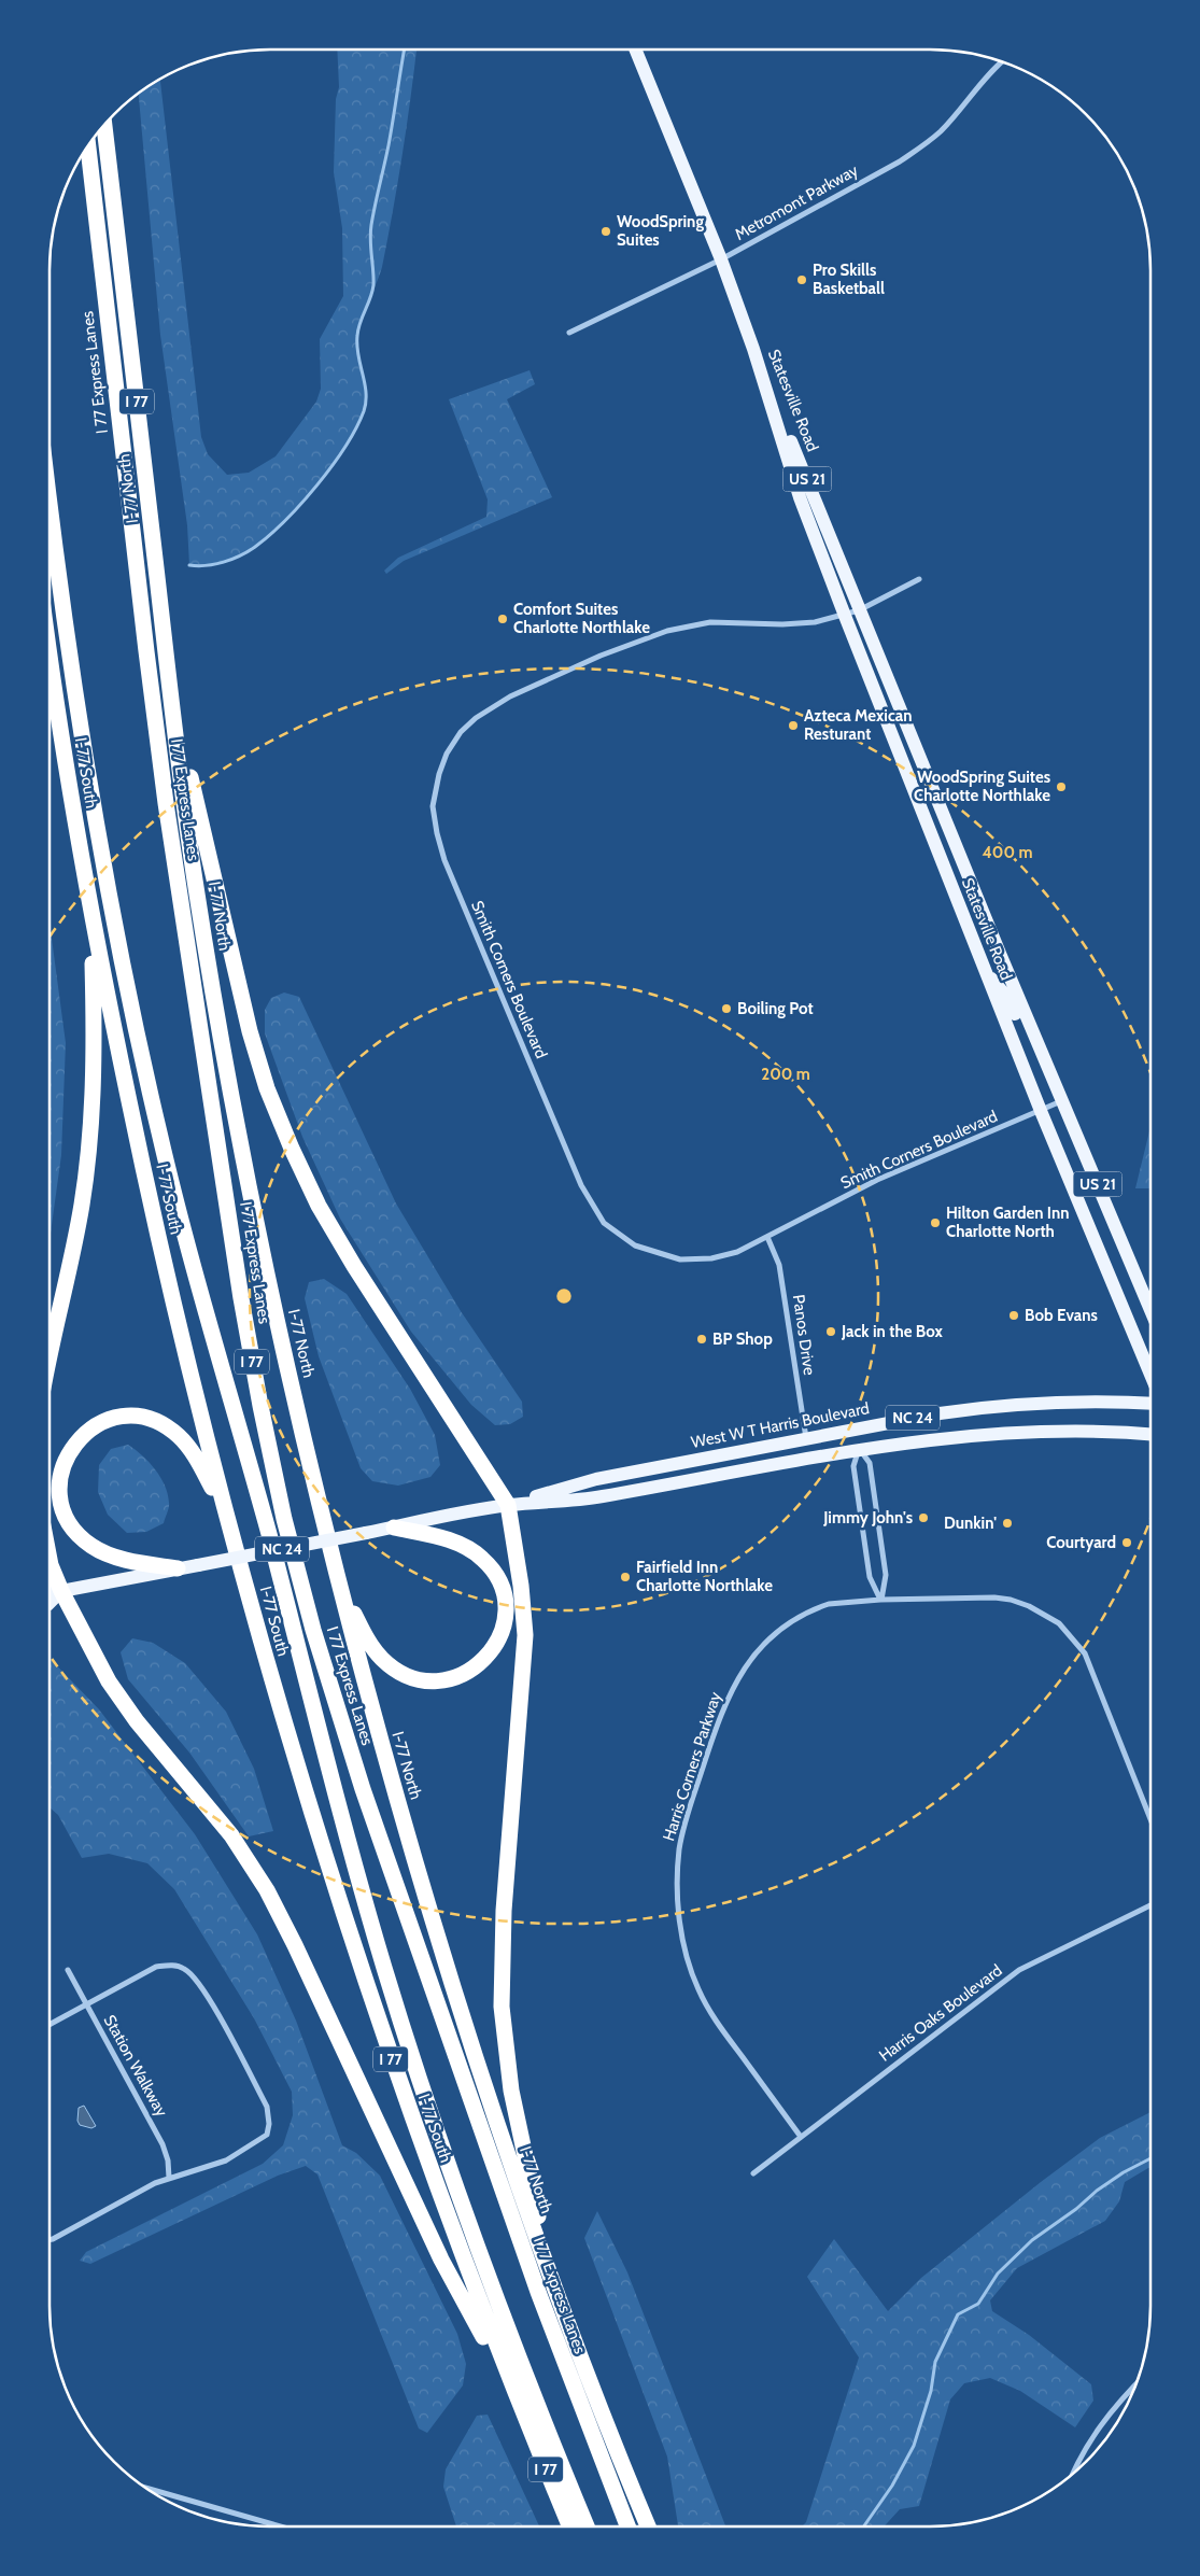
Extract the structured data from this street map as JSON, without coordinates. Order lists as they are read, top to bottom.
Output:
{
  "streets": {
    "highway": [
      "I 77 Express Lanes",
      "I 77",
      "I-77 North",
      "I-77 South"
    ],
    "main road": [
      "Statesville Road",
      "US 21",
      "NC 24",
      "West W T Harris Boulevard"
    ],
    "street": [
      "Metromont Parkway",
      "Smith Corners Boulevard",
      "Panos Drive",
      "Harris Corners Parkway",
      "Harris Oaks Boulevard",
      "Station Walkway"
    ]
  },
  "crossings": [
    ["Metromont Parkway", "Statesville Road"],
    ["Statesville Road", "Smith Corners Boulevard"],
    ["Smith Corners Boulevard", "Panos Drive"],
    ["Panos Drive", "West W T Harris Boulevard"],
    ["Harris Corners Parkway", "Harris Oaks Boulevard"]
  ],
  "places": [
    "WoodSpring Suites",
    "Pro Skills Basketball",
    "Comfort Suites Charlotte Northlake",
    "Azteca Mexican Resturant",
    "WoodSpring Suites Charlotte Northlake",
    "Boiling Pot",
    "Hilton Garden Inn Charlotte North",
    "Bob Evans",
    "Jack in the Box",
    "BP Shop",
    "Jimmy John's",
    "Dunkin'",
    "Courtyard",
    "Fairfield Inn Charlotte Northlake"
  ],
  "rings": ["400 m", "200 m"]
}
